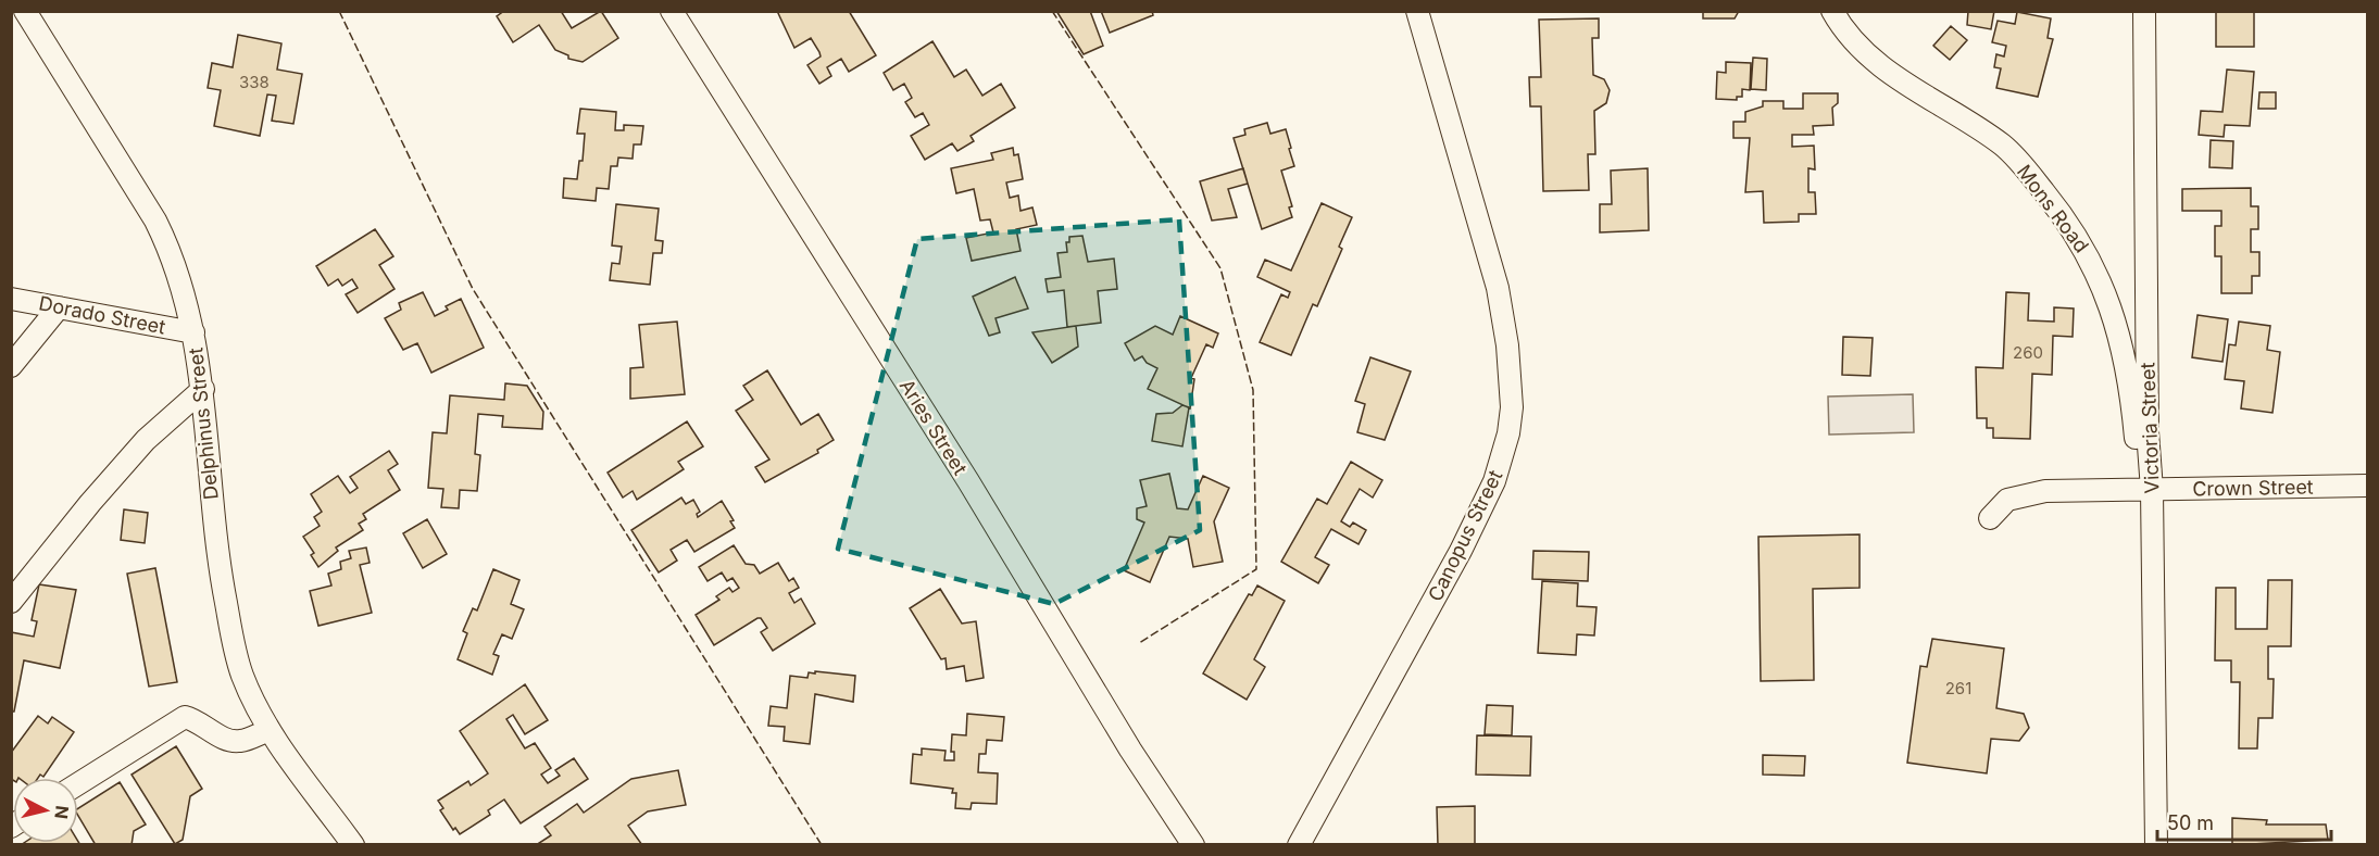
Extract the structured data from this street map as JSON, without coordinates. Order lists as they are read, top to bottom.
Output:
{
  "streets": {
    "street": [
      "Mons Road",
      "Dorado Street",
      "Delphinus Street",
      "Aries Street",
      "Victoria Street",
      "Crown Street",
      "Canopus Street"
    ]
  },
  "crossings": [
    ["Mons Road", "Victoria Street"],
    ["Mons Road", "Crown Street"],
    ["Dorado Street", "Delphinus Street"],
    ["Victoria Street", "Crown Street"]
  ],
  "house_numbers": ["338", "260", "261"],
  "scale_bar": "50 m",
  "north": "right"
}
